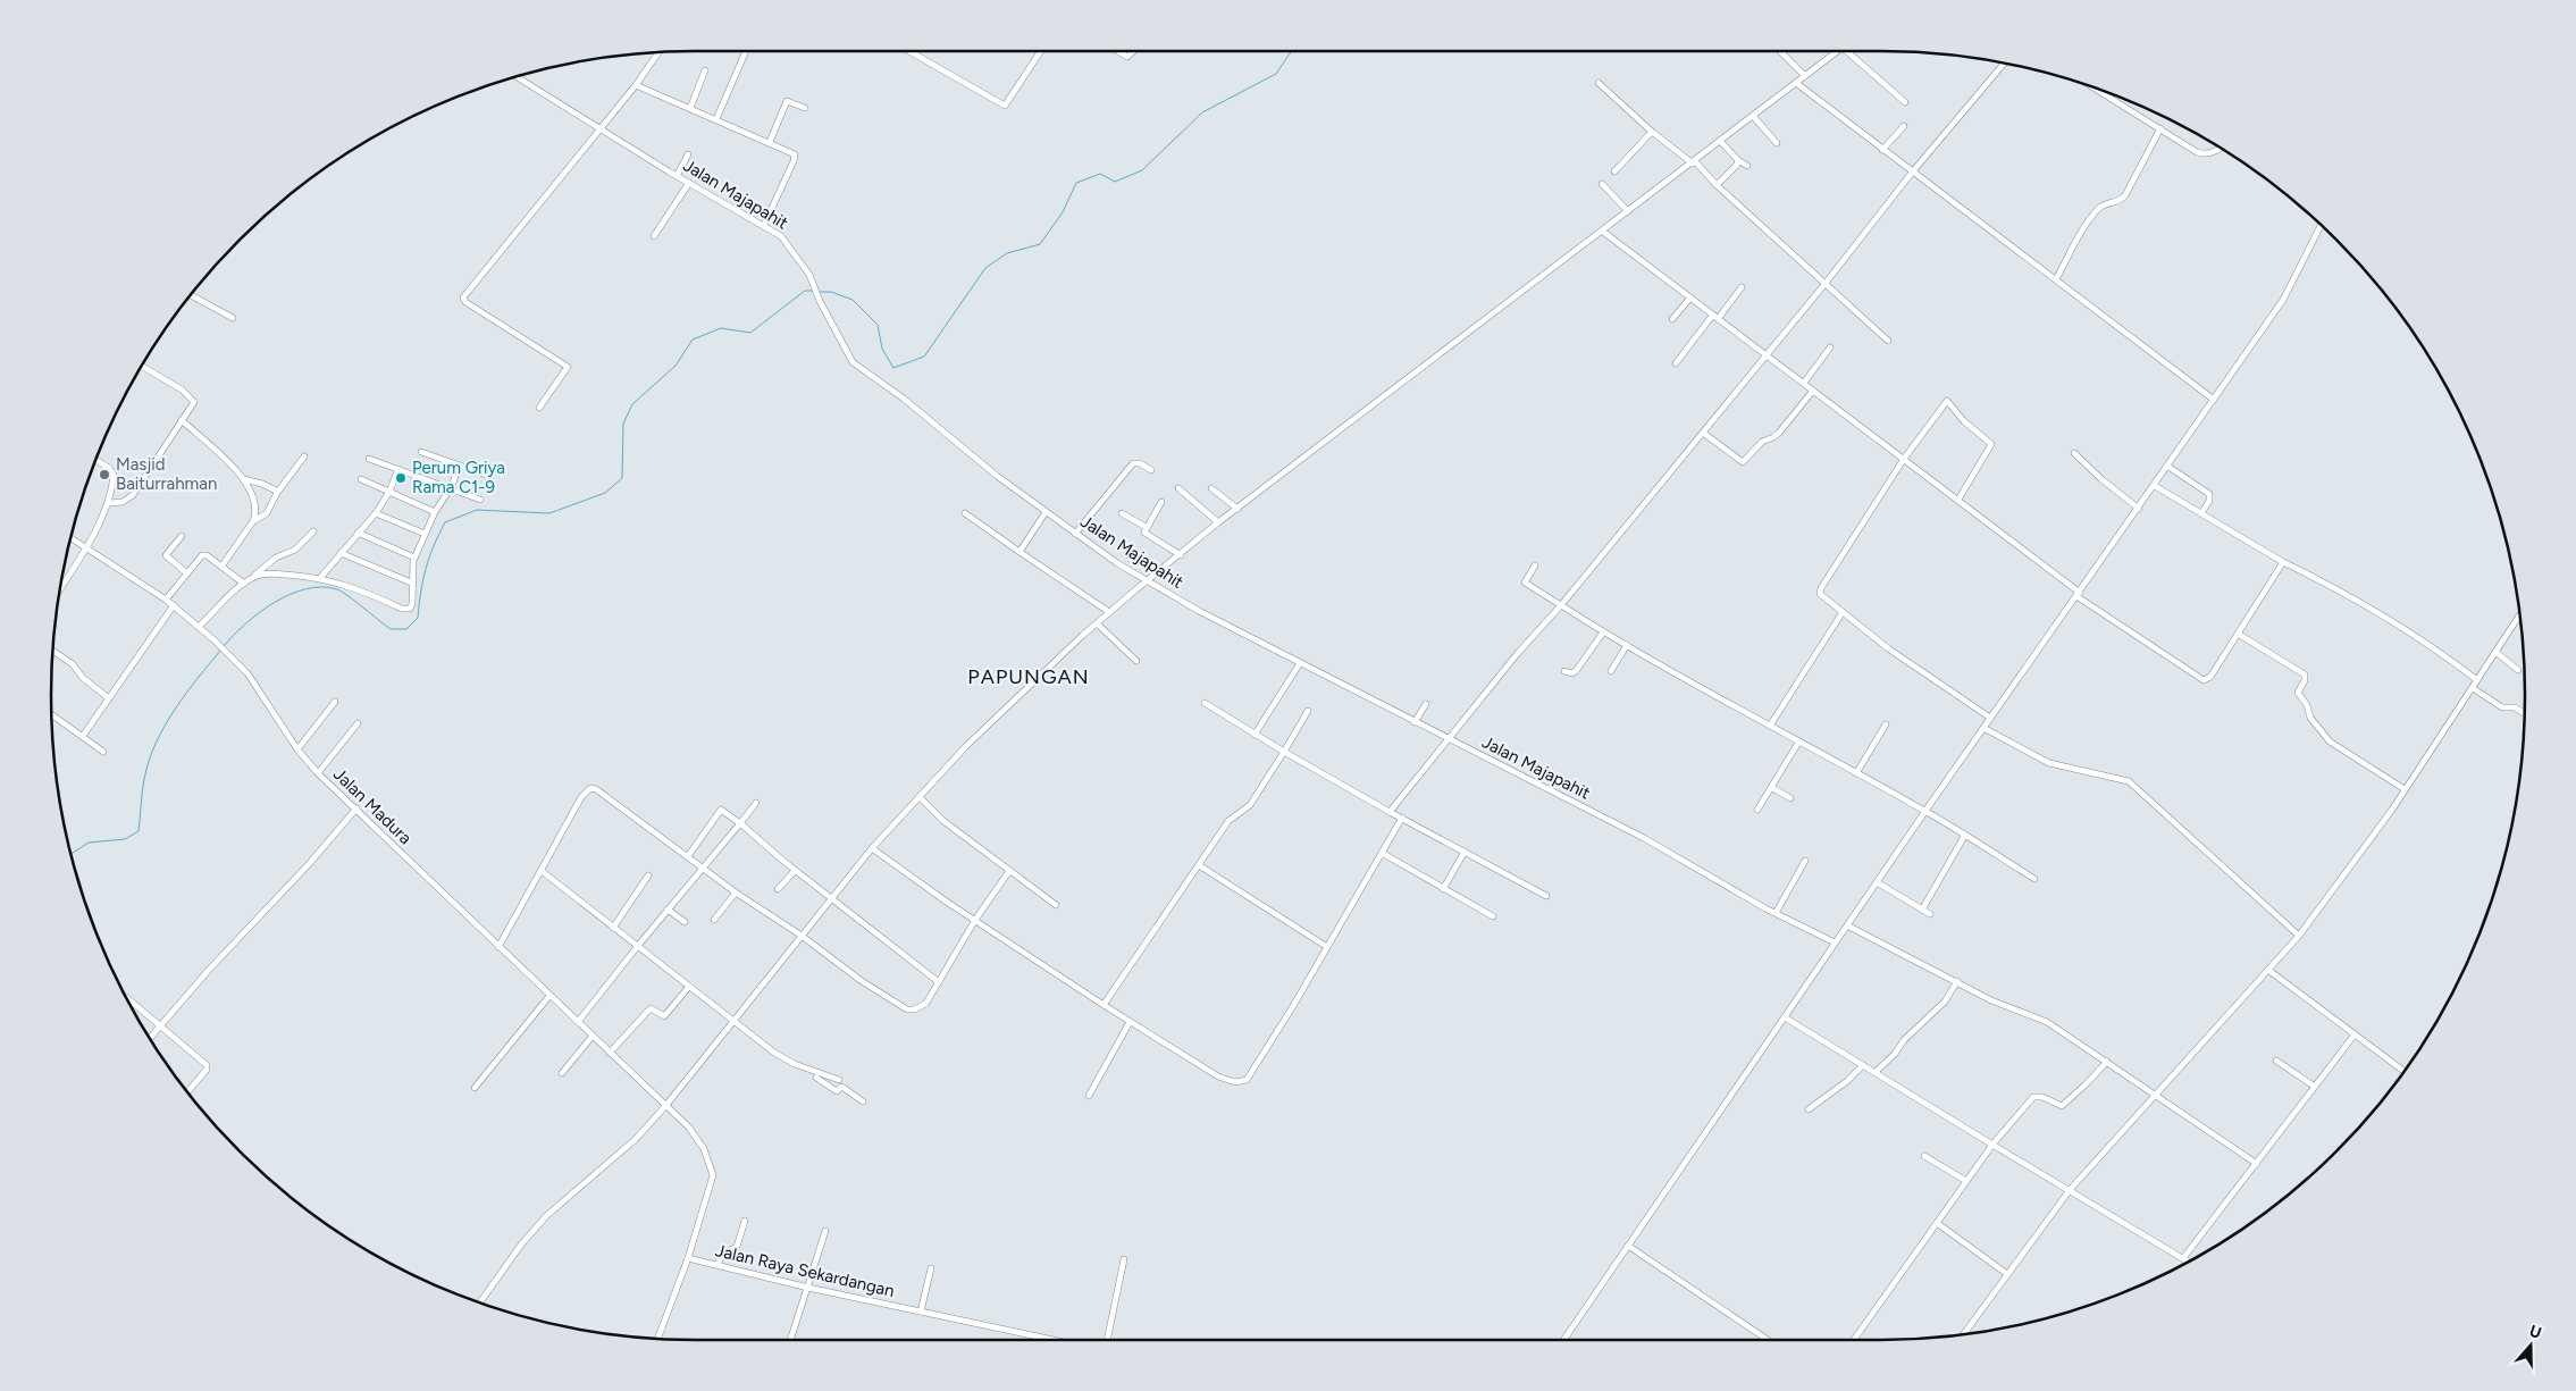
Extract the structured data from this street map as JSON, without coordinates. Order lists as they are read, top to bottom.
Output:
{
  "streets": {
    "street": ["Jalan Majapahit", "Jalan Madura", "Jalan Raya Sekardangan"]
  },
  "crossings": [
    ["Jalan Madura", "Jalan Raya Sekardangan"]
  ],
  "districts": ["PAPUNGAN"],
  "places": ["Masjid Baiturrahman", "Perum Griya Rama C1-9"],
  "north": "top"
}
